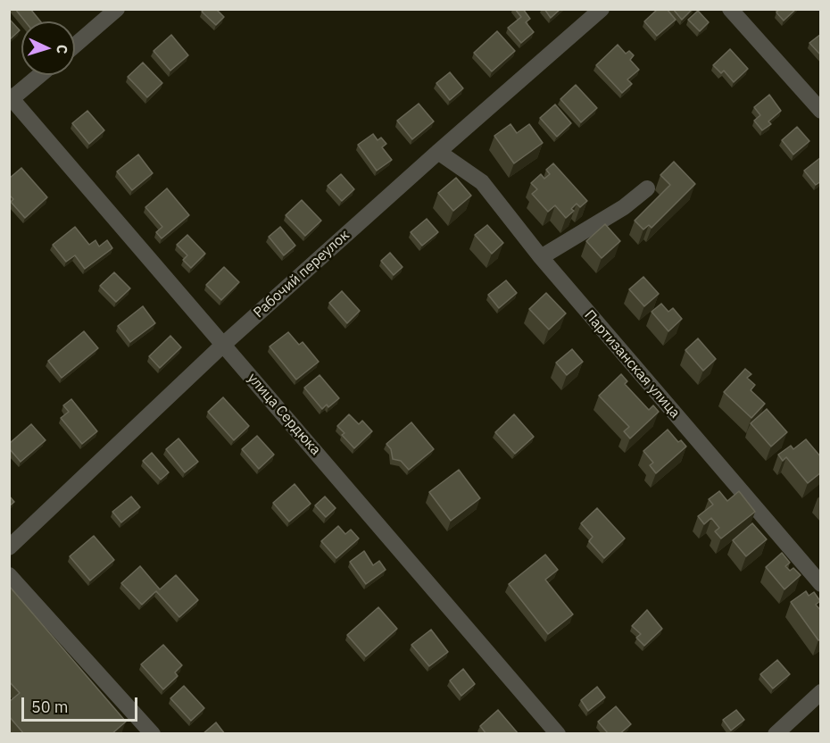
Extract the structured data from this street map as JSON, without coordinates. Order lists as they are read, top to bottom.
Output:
{
  "streets": {
    "street": ["Рабочий переулок", "Партизанская улица", "улица Сердюка"]
  },
  "crossings": [
    ["Рабочий переулок", "Партизанская улица"],
    ["Рабочий переулок", "улица Сердюка"]
  ],
  "scale_bar": "50 m",
  "north": "right"
}
